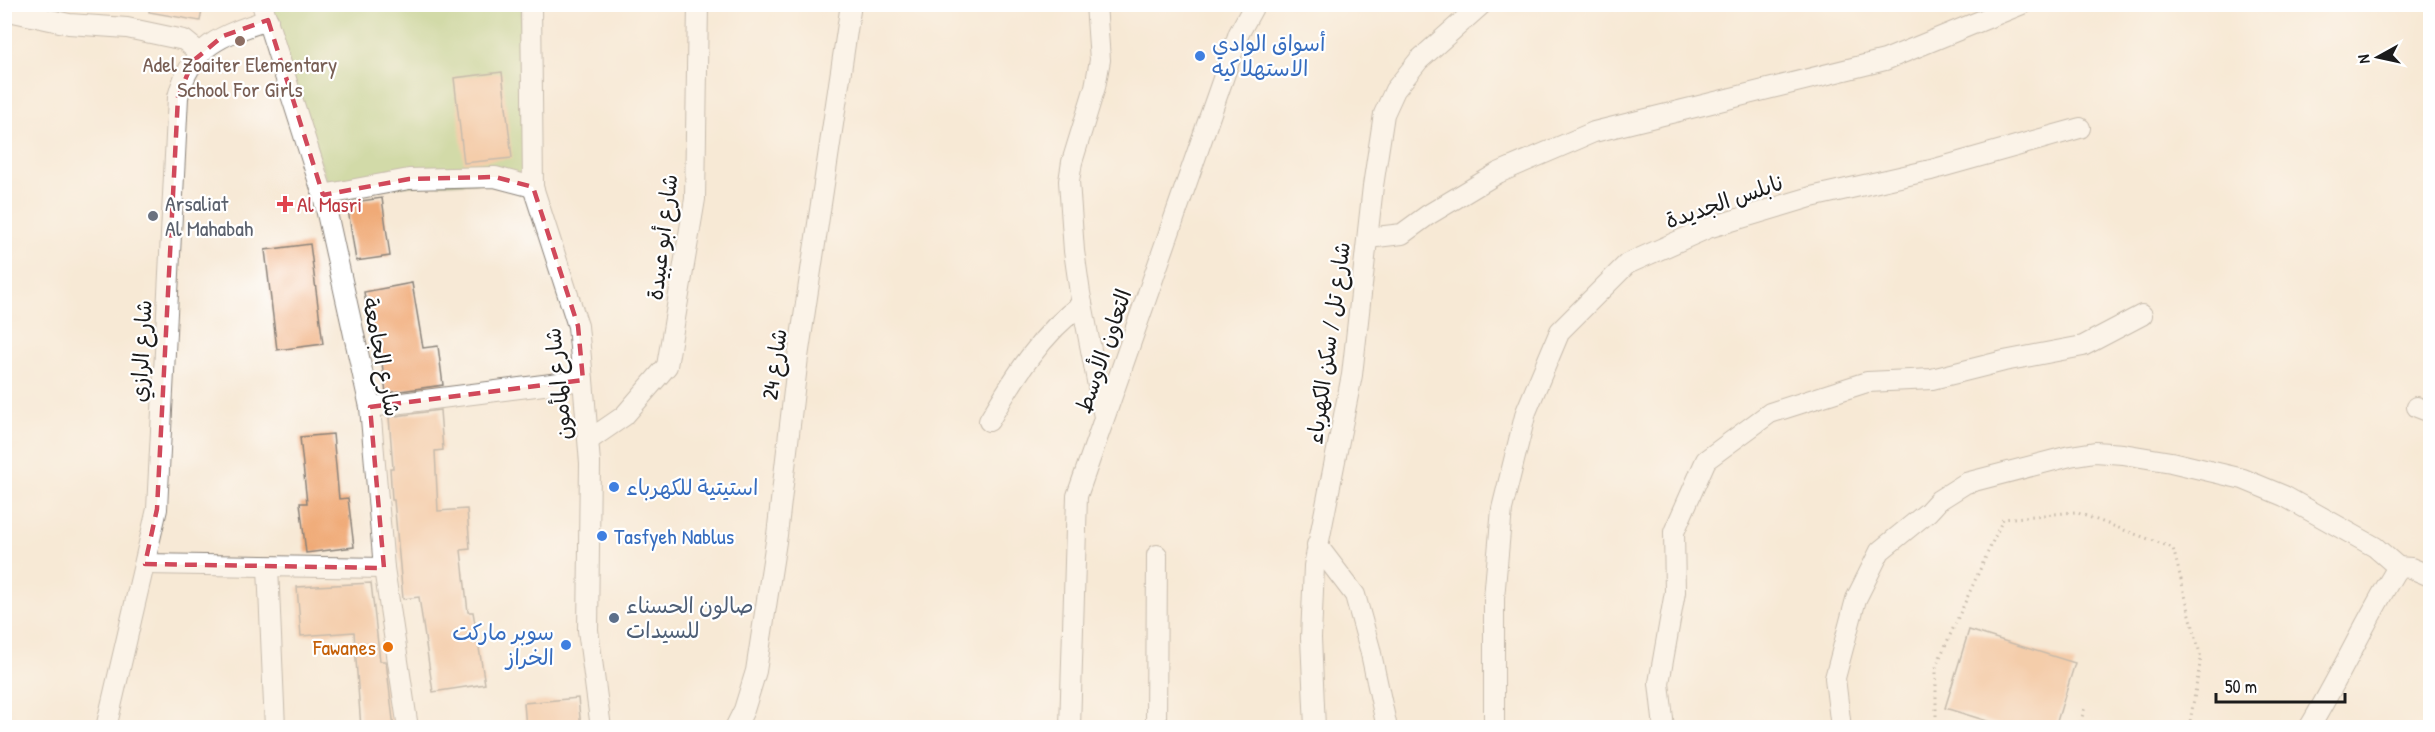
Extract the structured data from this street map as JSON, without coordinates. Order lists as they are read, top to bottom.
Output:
{
  "streets": {
    "street": [
      "نابلس الجديدة",
      "شارع أبو عبيدة",
      "شارع تل / سكن الكهرباء",
      "شارع الرازي",
      "التعاون الأوسط",
      "شارع الجامعة",
      "شارع 24",
      "شارع المأمون"
    ]
  },
  "crossings": [
    ["شارع أبو عبيدة", "شارع المأمون"],
    ["شارع الرازي", "شارع الجامعة"]
  ],
  "places": {
    "other": [
      "Adel Zoaiter Elementary School For Girls",
      "أسواق الوادي الاستهلاكيه",
      "Arsaliat Al Mahabah",
      "استيتية للكهرباء",
      "Tasfyeh Nablus",
      "صالون الحسناء للسيدات",
      "سوبر ماركت الخراز",
      "Fawanes"
    ],
    "health": ["Al Masri"]
  },
  "scale_bar": "50 m",
  "north": "left"
}
